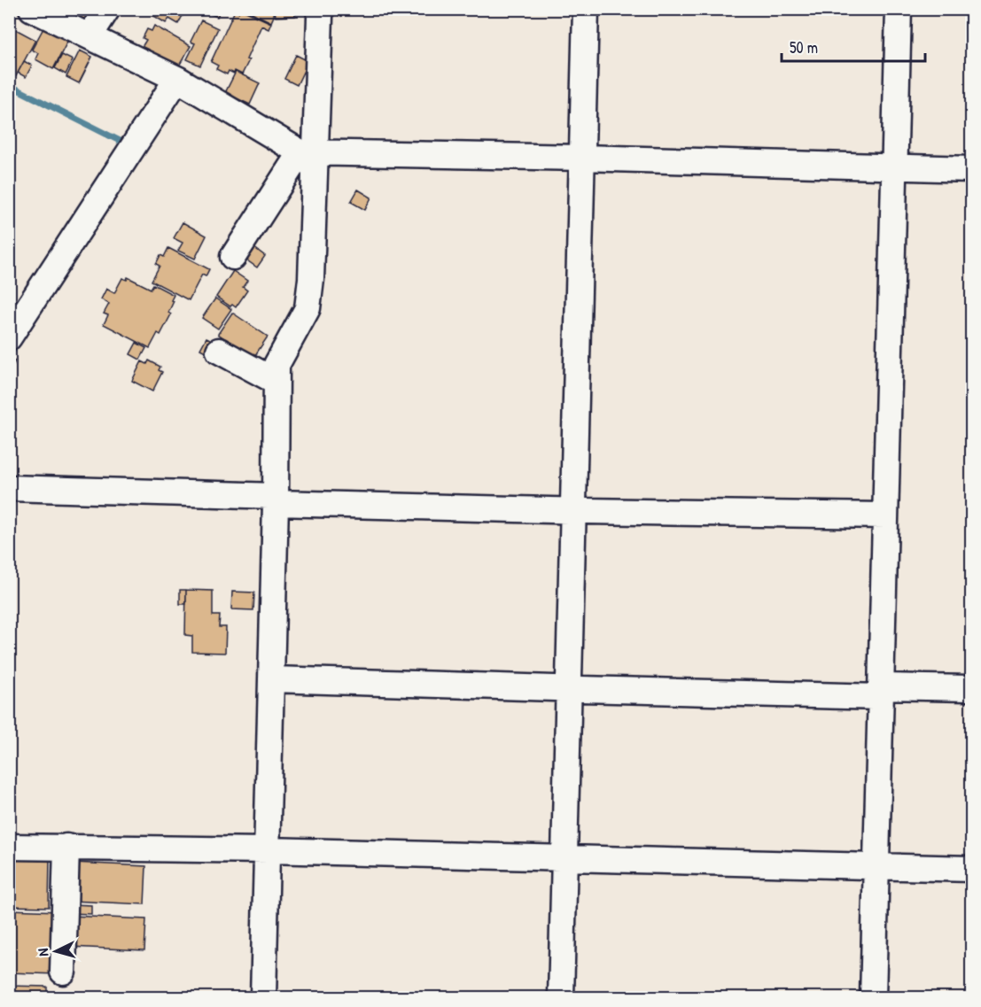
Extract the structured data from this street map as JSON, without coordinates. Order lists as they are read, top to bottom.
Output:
{
  "scale_bar": "50 m",
  "north": "left"
}
